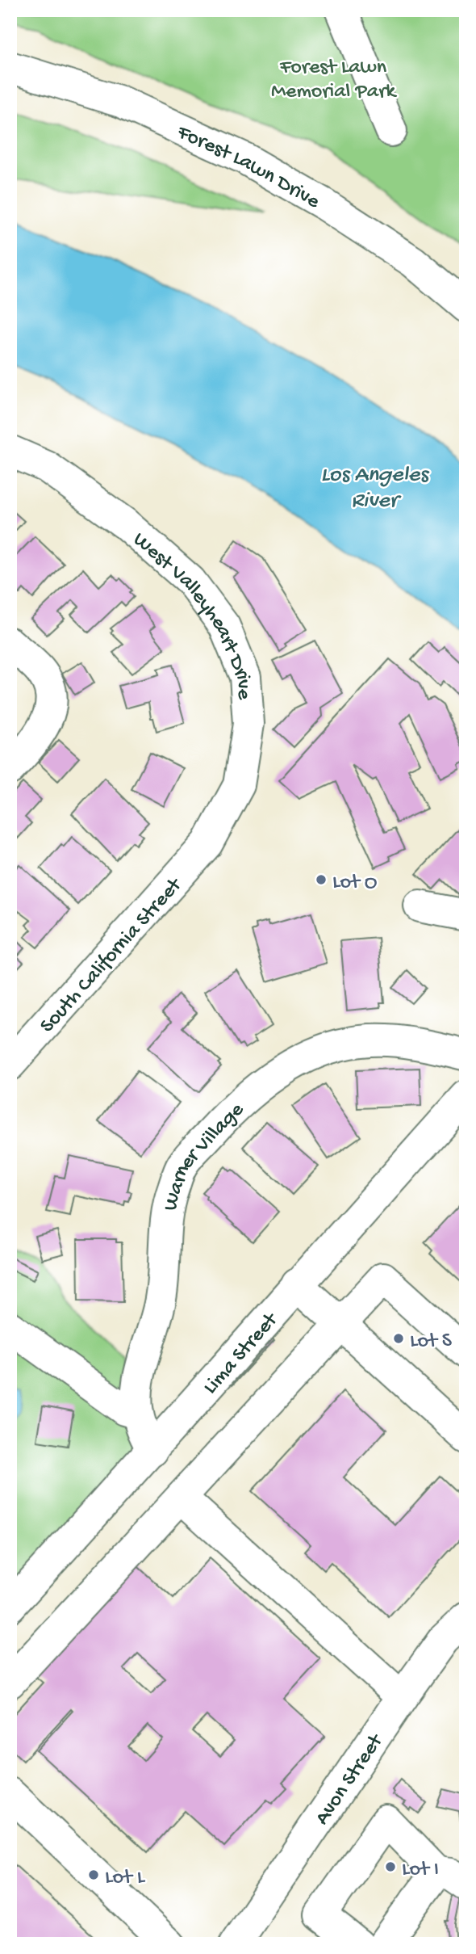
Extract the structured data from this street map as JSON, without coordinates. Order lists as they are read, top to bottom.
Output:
{
  "streets": {
    "street": [
      "Forest Lawn Drive",
      "West Valleyheart Drive",
      "South California Street",
      "Warner Village",
      "Lima Street",
      "Avon Street"
    ]
  },
  "crossings": [
    ["West Valleyheart Drive", "South California Street"],
    ["Warner Village", "Lima Street"]
  ],
  "water": ["Los Angeles River"],
  "parks": ["Forest Lawn Memorial Park"],
  "places": [
    "Lot O",
    "Lot S",
    "Lot I",
    "Lot L"
  ]
}
